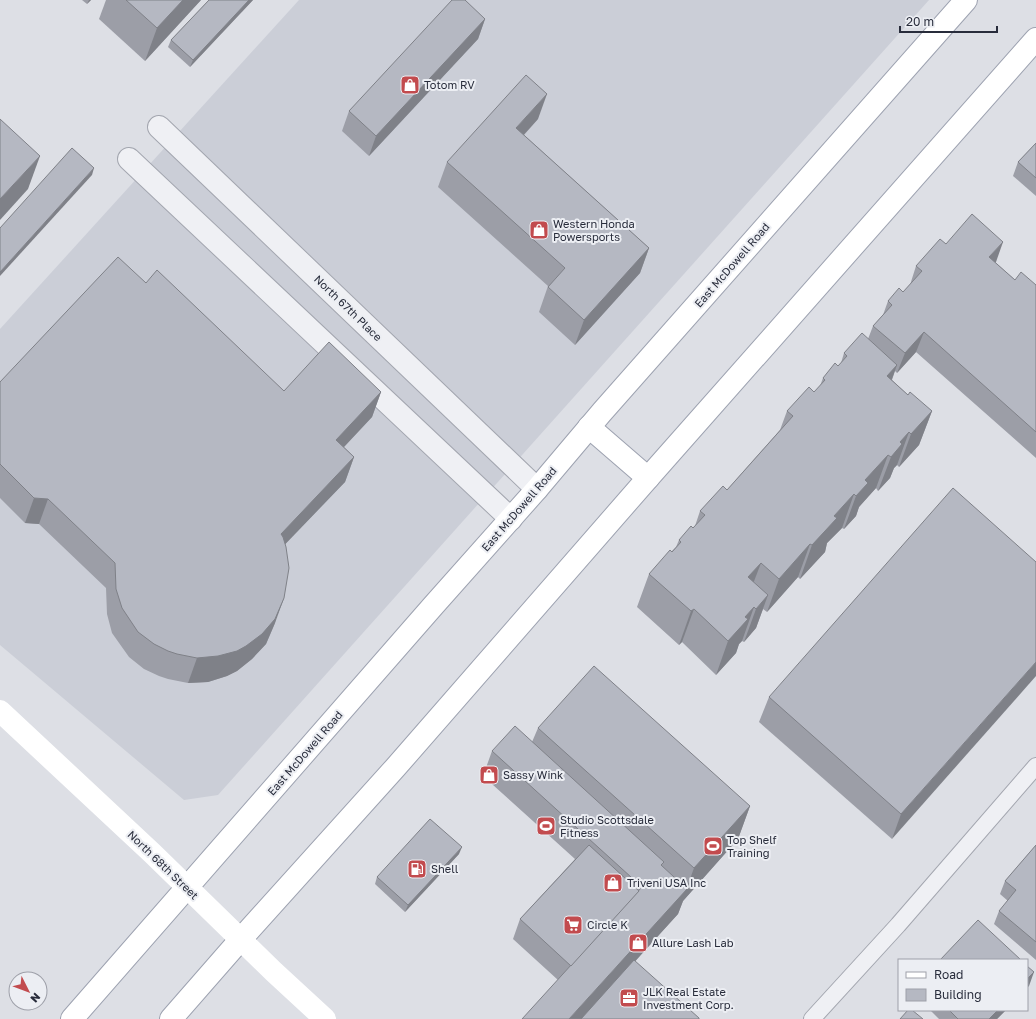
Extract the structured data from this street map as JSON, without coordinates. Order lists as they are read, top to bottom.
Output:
{
  "streets": {
    "main road": ["East McDowell Road", "North 68th Street"],
    "street": ["North 67th Place"]
  },
  "crossings": [
    ["East McDowell Road", "North 67th Place"],
    ["East McDowell Road", "North 68th Street"]
  ],
  "places": {
    "shop": [
      "Totom RV",
      "Western Honda Powersports",
      "Sassy Wink",
      "Triveni USA Inc",
      "Allure Lash Lab"
    ],
    "sports": ["Studio Scottsdale Fitness", "Top Shelf Training"],
    "fuel station": ["Shell"],
    "supermarket": ["Circle K"],
    "office": ["JLK Real Estate Investment Corp."]
  },
  "legend": ["Road", "Building"],
  "scale_bar": "20 m",
  "north": "bottom right"
}
